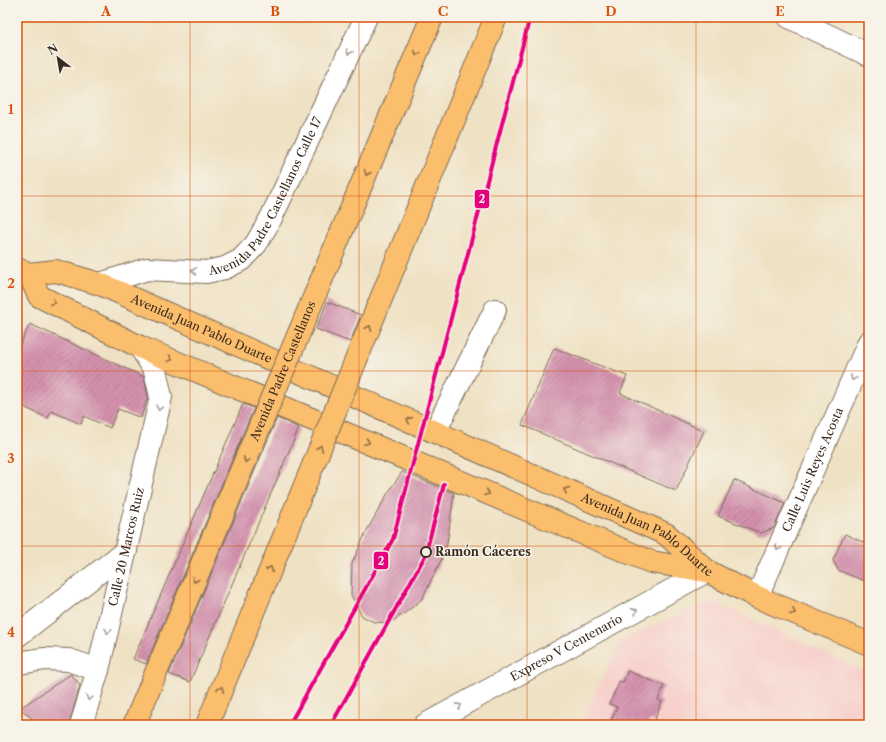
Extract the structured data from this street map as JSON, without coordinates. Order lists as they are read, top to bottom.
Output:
{
  "streets": {
    "main road": ["Avenida Juan Pablo Duarte", "Avenida Padre Castellanos"],
    "street": [
      "Avenida Padre Castellanos Calle 17",
      "Calle Luis Reyes Acosta",
      "Calle 20 Marcos Ruiz",
      "Expreso V Centenario"
    ]
  },
  "crossings": [
    ["Avenida Padre Castellanos Calle 17", "Avenida Juan Pablo Duarte"],
    ["Avenida Juan Pablo Duarte", "Calle 20 Marcos Ruiz"],
    ["Avenida Juan Pablo Duarte", "Expreso V Centenario"]
  ],
  "one_way": [
    "Avenida Padre Castellanos Calle 17",
    "Calle Luis Reyes Acosta",
    "Calle 20 Marcos Ruiz",
    "Expreso V Centenario"
  ],
  "places": ["Ramón Cáceres"],
  "lines": ["transit line 2"],
  "north": "top left",
  "grid": {
    "columns": [
      "A",
      "B",
      "C",
      "D",
      "E"
    ],
    "rows": [
      "1",
      "2",
      "3",
      "4"
    ]
  }
}
